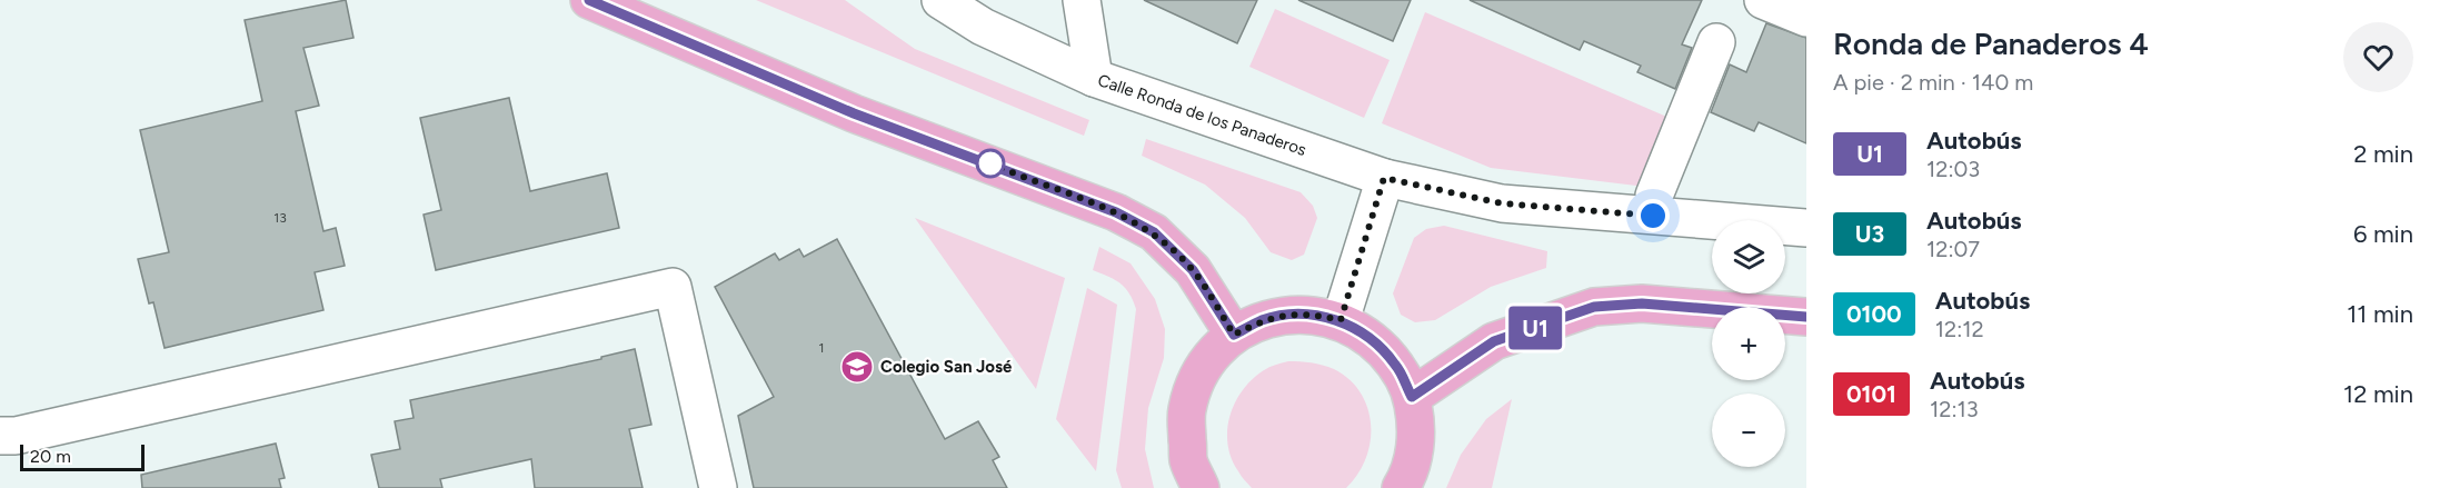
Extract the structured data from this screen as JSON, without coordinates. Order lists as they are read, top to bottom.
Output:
{
  "streets": {
    "street": ["Calle Ronda de los Panaderos"]
  },
  "places": {
    "school or university": ["Colegio San José"]
  },
  "lines": ["bus line U1"],
  "house_numbers": ["13", "1"],
  "scale_bar": "20 m",
  "page": {
    "on_map": "U1",
    "heading": ["Ronda de Panaderos 4", "A pie · 2 min · 140 m"],
    "list": [
      {
        "mark": "U1",
        "name": "Autobús",
        "note": "12:03",
        "value": "2 min"
      },
      {
        "mark": "U3",
        "name": "Autobús",
        "note": "12:07",
        "value": "6 min"
      },
      {
        "mark": "0100",
        "name": "Autobús",
        "note": "12:12",
        "value": "11 min"
      },
      {
        "mark": "0101",
        "name": "Autobús",
        "note": "12:13",
        "value": "12 min"
      }
    ],
    "map_buttons": ["+", "−"],
    "scale": "20 m"
  }
}
